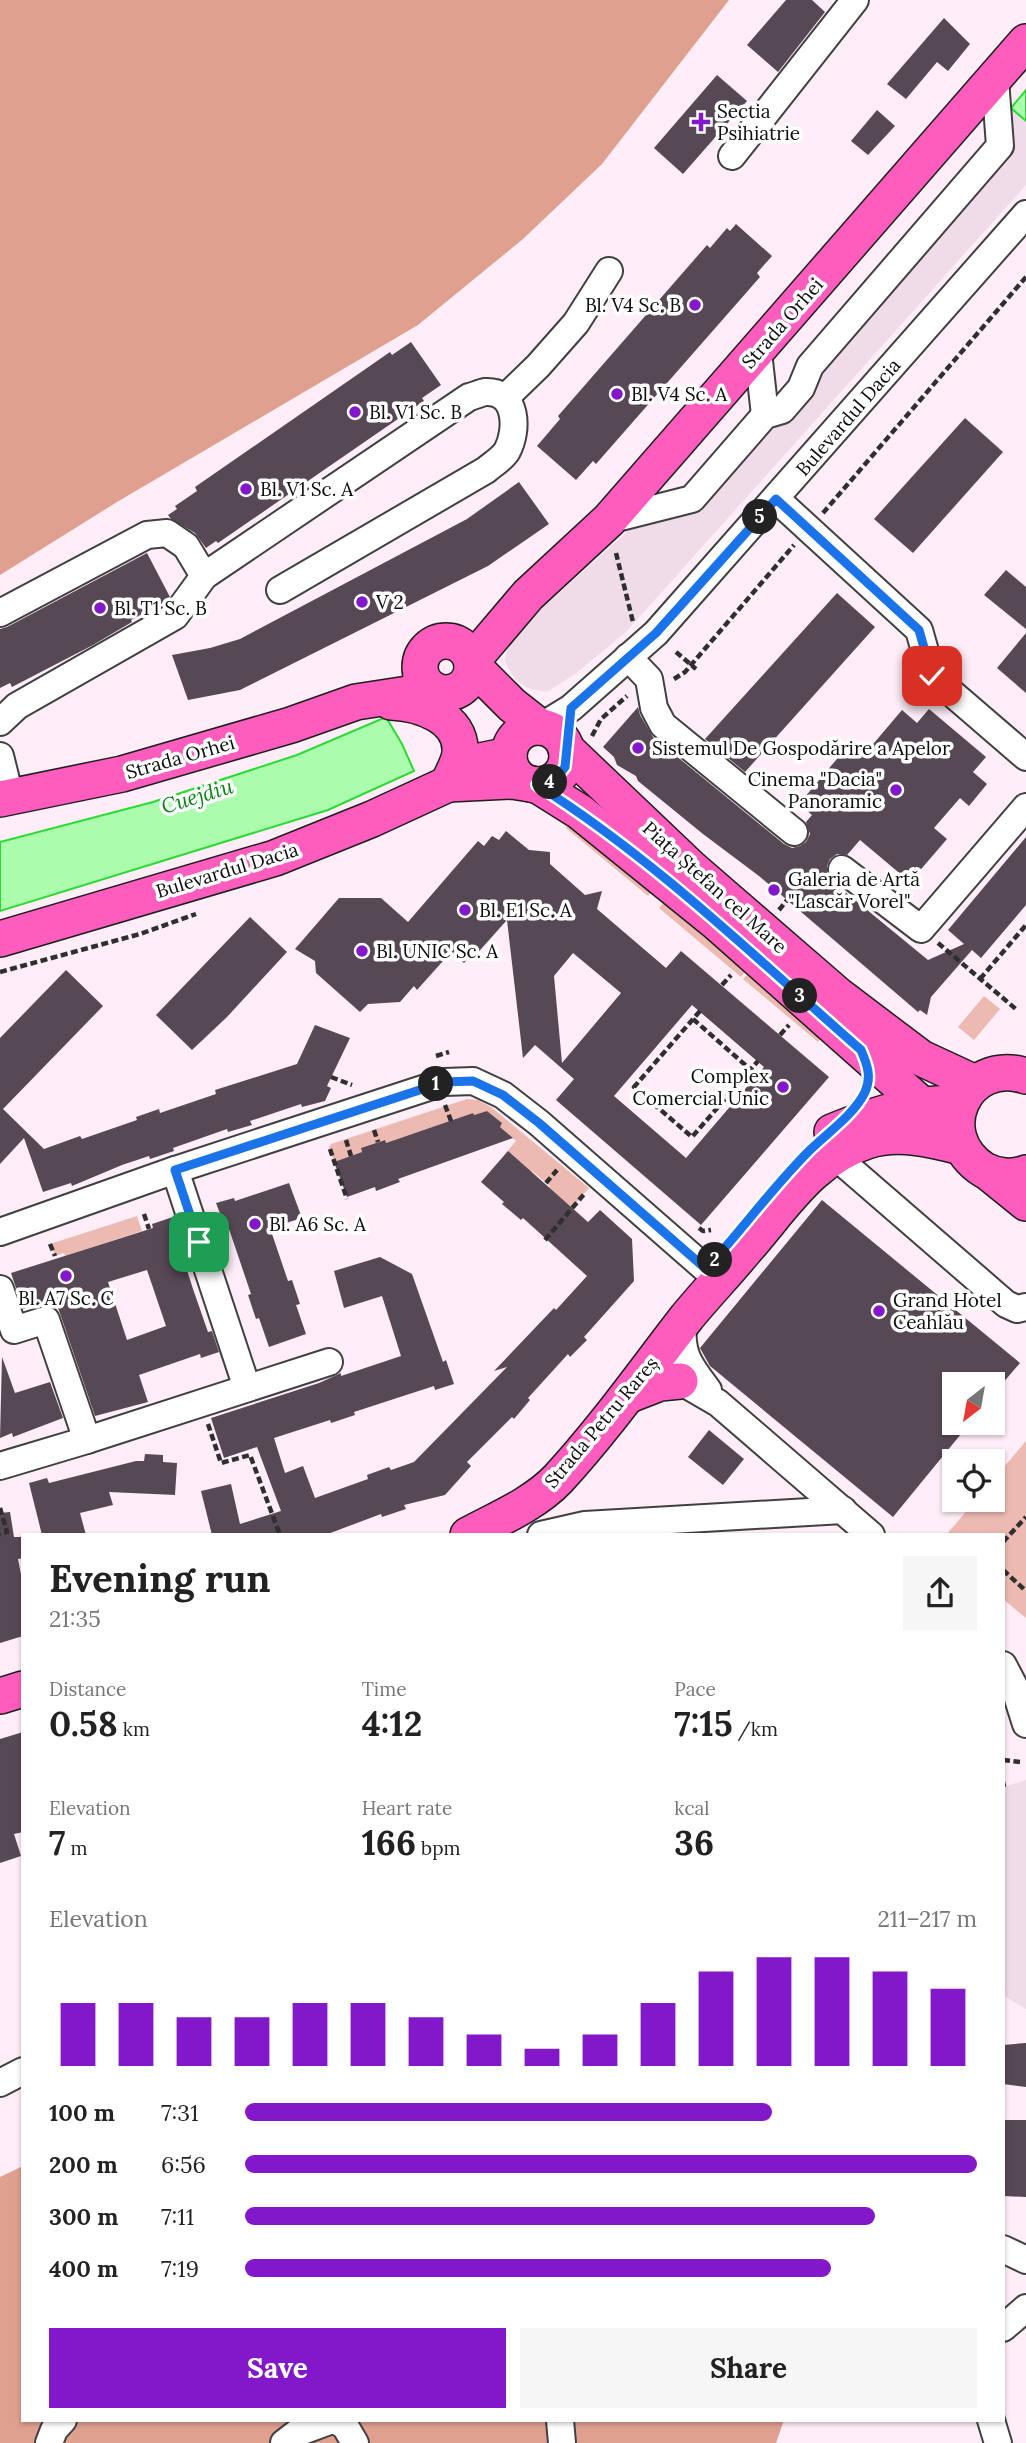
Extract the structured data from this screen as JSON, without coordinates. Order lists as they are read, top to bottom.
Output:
{
  "streets": {
    "main road": [
      "Strada Orhei",
      "Bulevardul Dacia",
      "Piața Ștefan cel Mare",
      "Strada Petru Rareș"
    ]
  },
  "crossings": [
    ["Bulevardul Dacia", "Piața Ștefan cel Mare"],
    ["Piața Ștefan cel Mare", "Strada Petru Rareș"]
  ],
  "water": ["Cuejdiu"],
  "places": {
    "health": ["Sectia Psihiatrie"],
    "other": [
      "Bl. V4 Sc. B",
      "Bl. V4 Sc. A",
      "Bl. V1 Sc. B",
      "Bl. V1 Sc. A",
      "V 2",
      "Bl. T1 Sc. B",
      "Sistemul De Gospodărire a Apelor",
      "Cinema \"Dacia\" Panoramic",
      "Galeria de Artă \"Lascăr Vorel\"",
      "Bl. E1 Sc. A",
      "Bl. UNIC Sc. A",
      "Complex Comercial Unic",
      "Bl. A6 Sc. A",
      "Bl. A7 Sc. C",
      "Grand Hotel Ceahlău"
    ]
  },
  "north": "bottom left",
  "page": {
    "pins": [
      "5",
      "4",
      "3",
      "1",
      "2"
    ],
    "heading": ["Evening run", "21:35"],
    "stats": [
      ["Distance", "0.58 km"],
      ["Time", "4:12"],
      ["Pace", "7:15 /km"],
      ["Elevation", "7 m"],
      ["Heart rate", "166 bpm"],
      ["kcal", "36"]
    ],
    "chart": ["Elevation", "211–217 m"],
    "list": [
      {
        "name": "100 m",
        "note": "7:31"
      },
      {
        "name": "200 m",
        "note": "6:56"
      },
      {
        "name": "300 m",
        "note": "7:11"
      },
      {
        "name": "400 m",
        "note": "7:19"
      }
    ],
    "buttons": ["Save", "Share"]
  }
}
